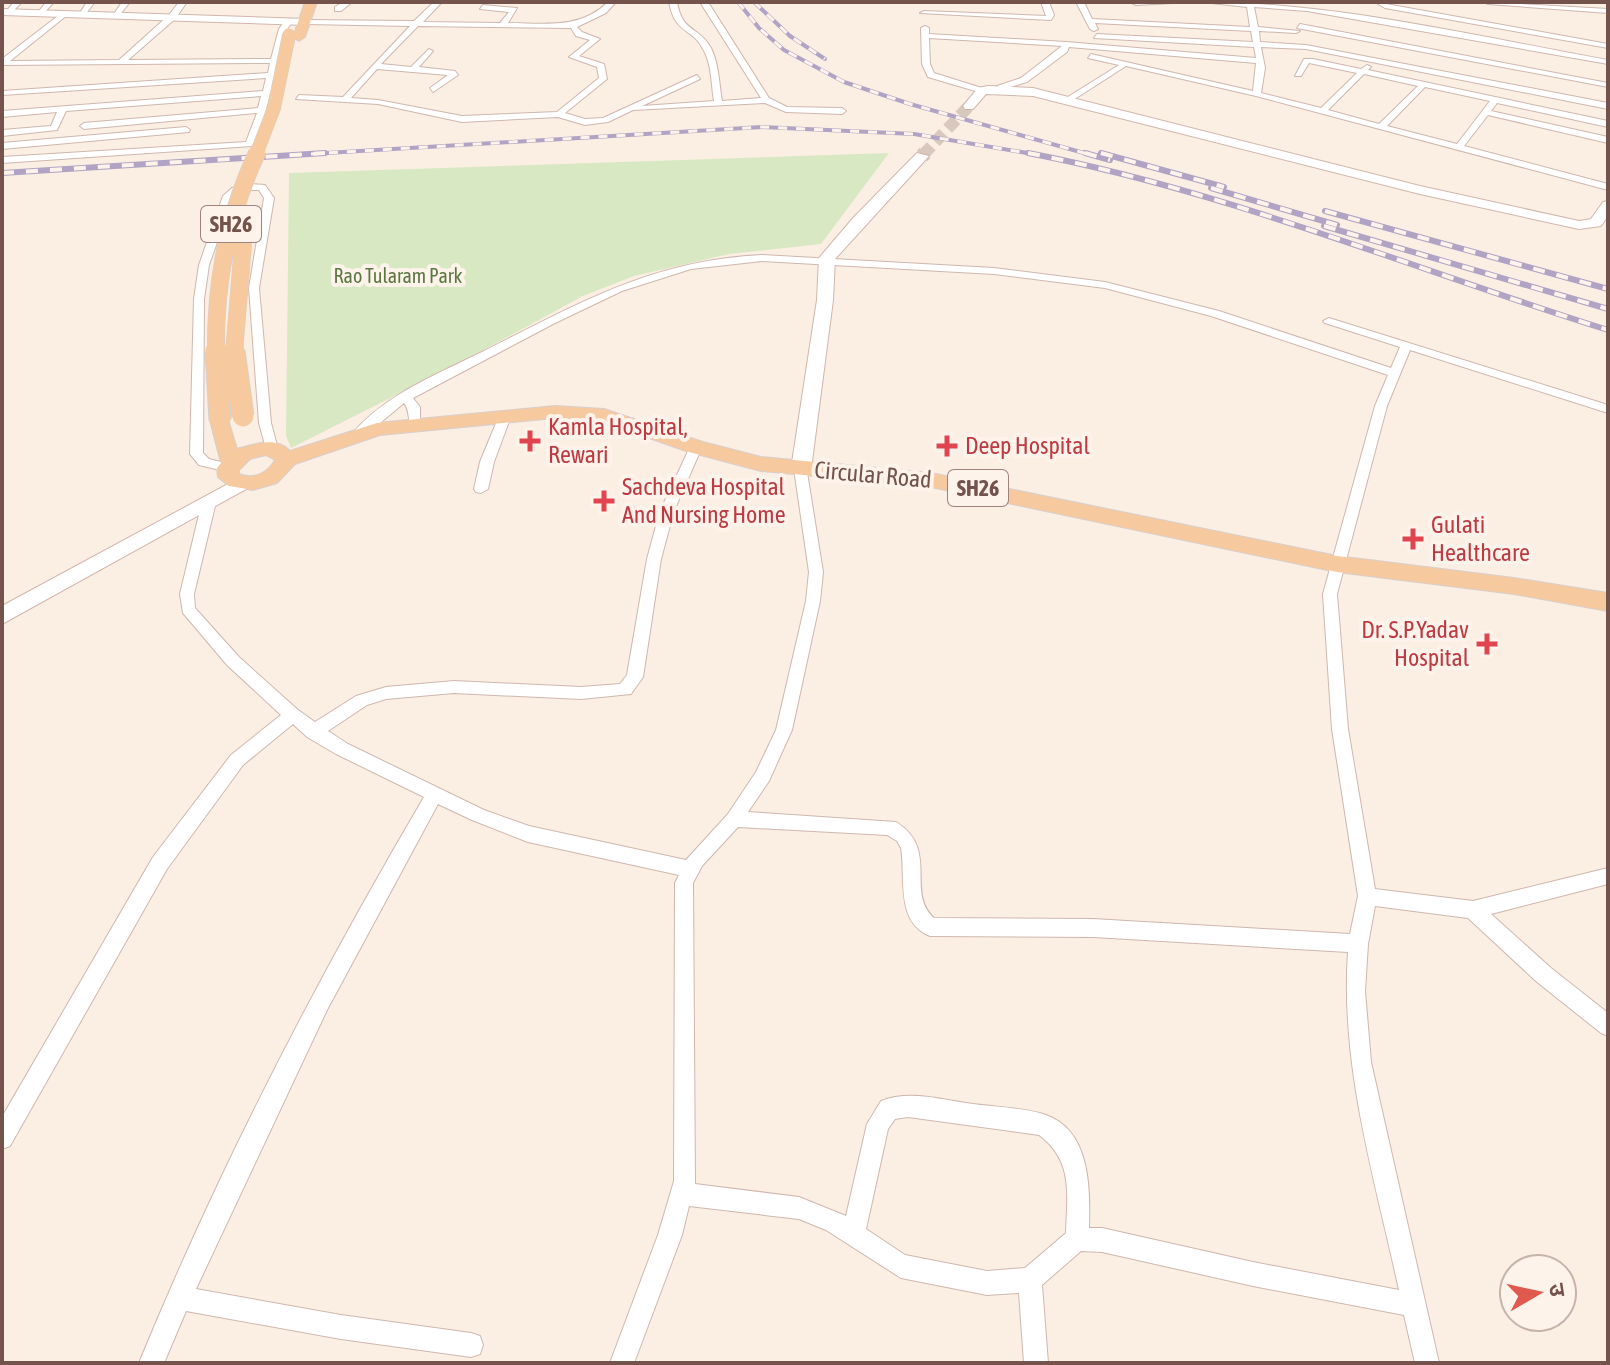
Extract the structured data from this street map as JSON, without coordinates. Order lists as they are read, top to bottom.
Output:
{
  "streets": {
    "main road": ["SH26", "Circular Road"]
  },
  "crossings": [
    ["SH26", "Circular Road"]
  ],
  "parks": ["Rao Tularam Park"],
  "places": {
    "health": [
      "Kamla Hospital, Rewari",
      "Deep Hospital",
      "Sachdeva Hospital And Nursing Home",
      "Gulati Healthcare",
      "Dr. S.P.Yadav Hospital"
    ]
  },
  "north": "right"
}
